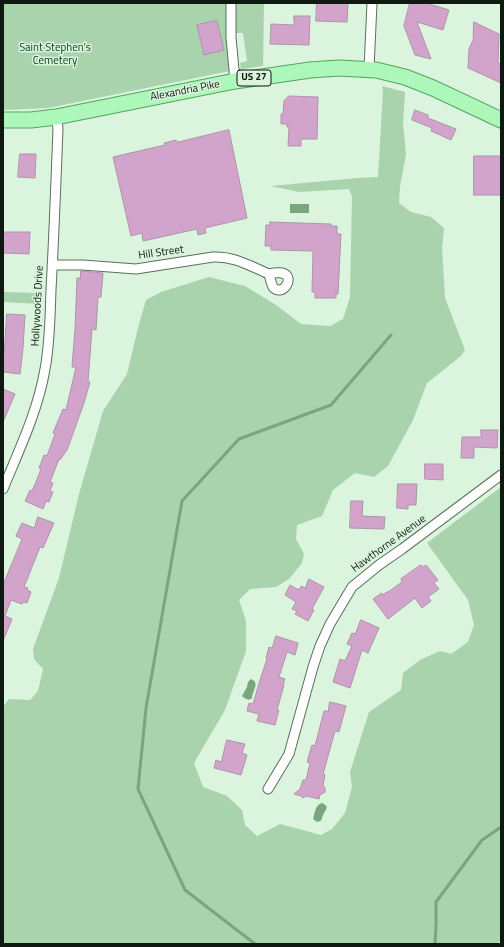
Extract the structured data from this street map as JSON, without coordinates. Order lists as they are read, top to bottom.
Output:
{
  "streets": {
    "main road": ["US 27", "Alexandria Pike"],
    "street": ["Hill Street", "Hollywoods Drive", "Hawthorne Avenue"]
  },
  "crossings": [
    ["Alexandria Pike", "Hollywoods Drive"],
    ["Hill Street", "Hollywoods Drive"]
  ],
  "parks": ["Saint Stephen’s Cemetery"]
}
